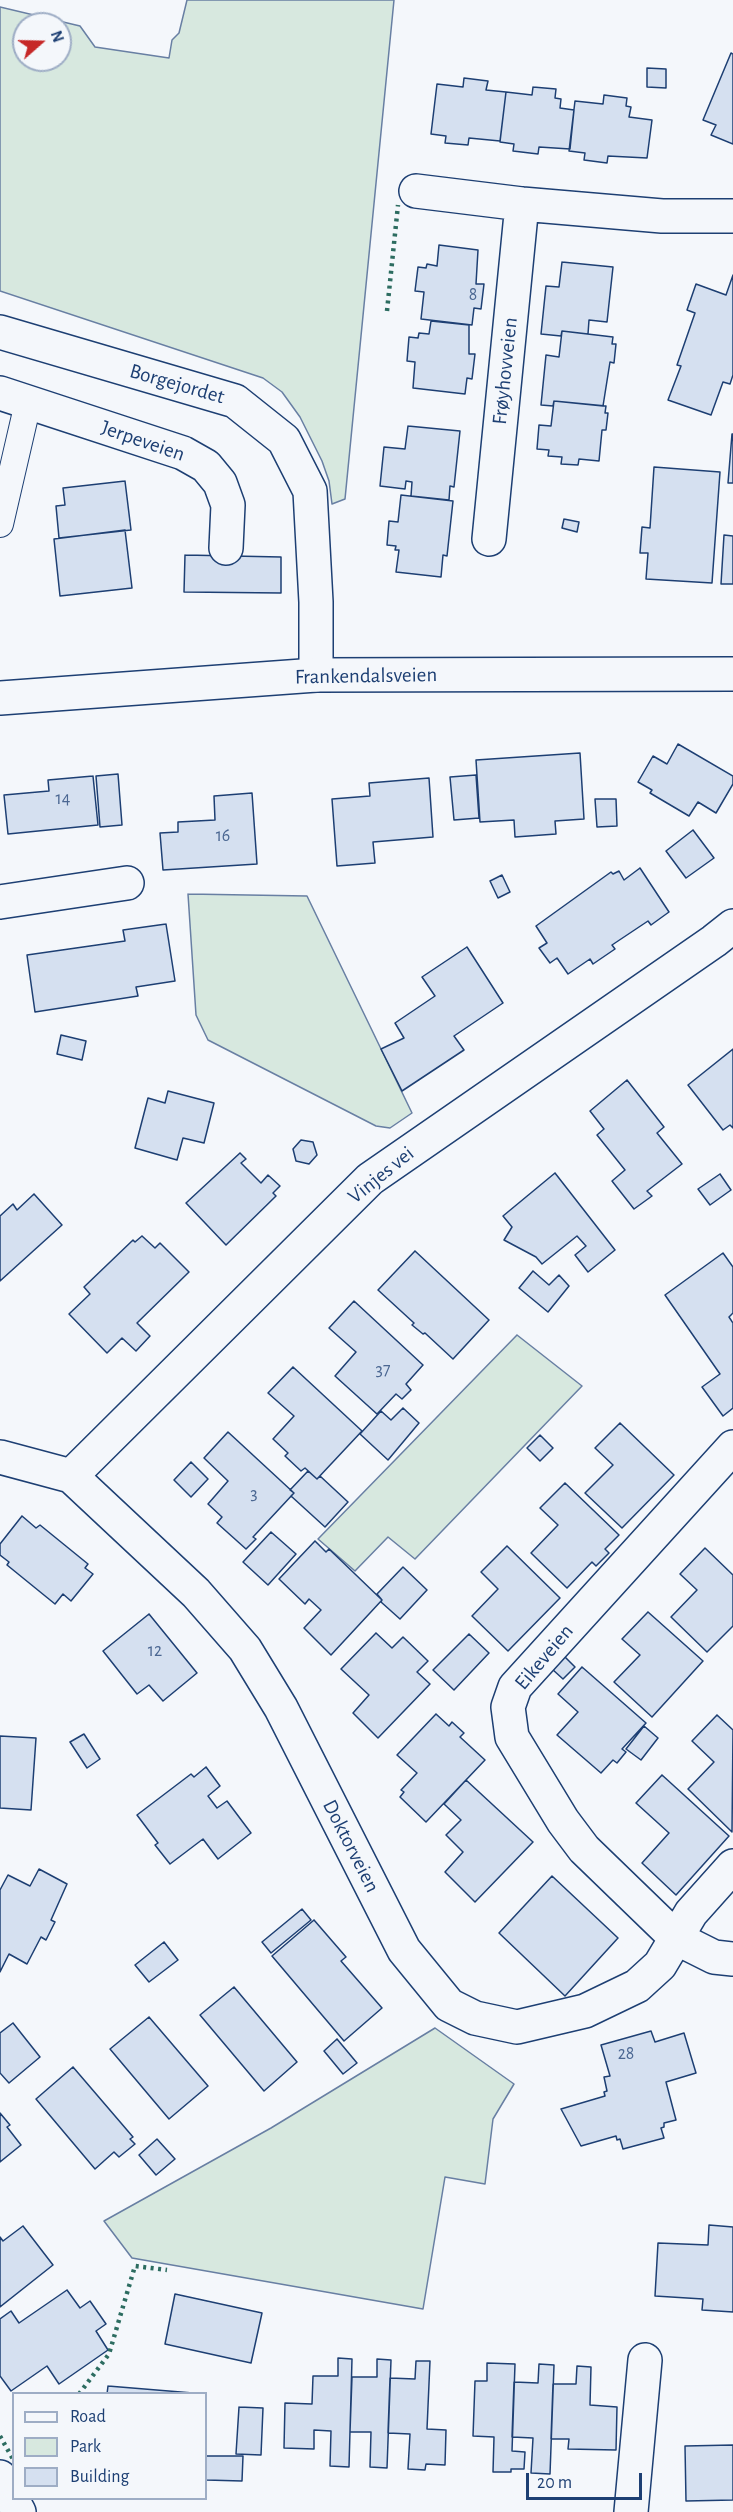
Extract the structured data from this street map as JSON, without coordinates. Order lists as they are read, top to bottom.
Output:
{
  "streets": {
    "street": [
      "Frøyhovveien",
      "Borgejordet",
      "Jerpeveien",
      "Frankendalsveien",
      "Vinjes vei",
      "Eikeveien",
      "Doktorveien"
    ]
  },
  "crossings": [
    ["Borgejordet", "Frankendalsveien"],
    ["Vinjes vei", "Doktorveien"],
    ["Eikeveien", "Doktorveien"]
  ],
  "house_numbers": [
    "8",
    "14",
    "16",
    "37",
    "3",
    "12",
    "28"
  ],
  "legend": ["Road", "Park", "Building"],
  "scale_bar": "20 m",
  "north": "right"
}
